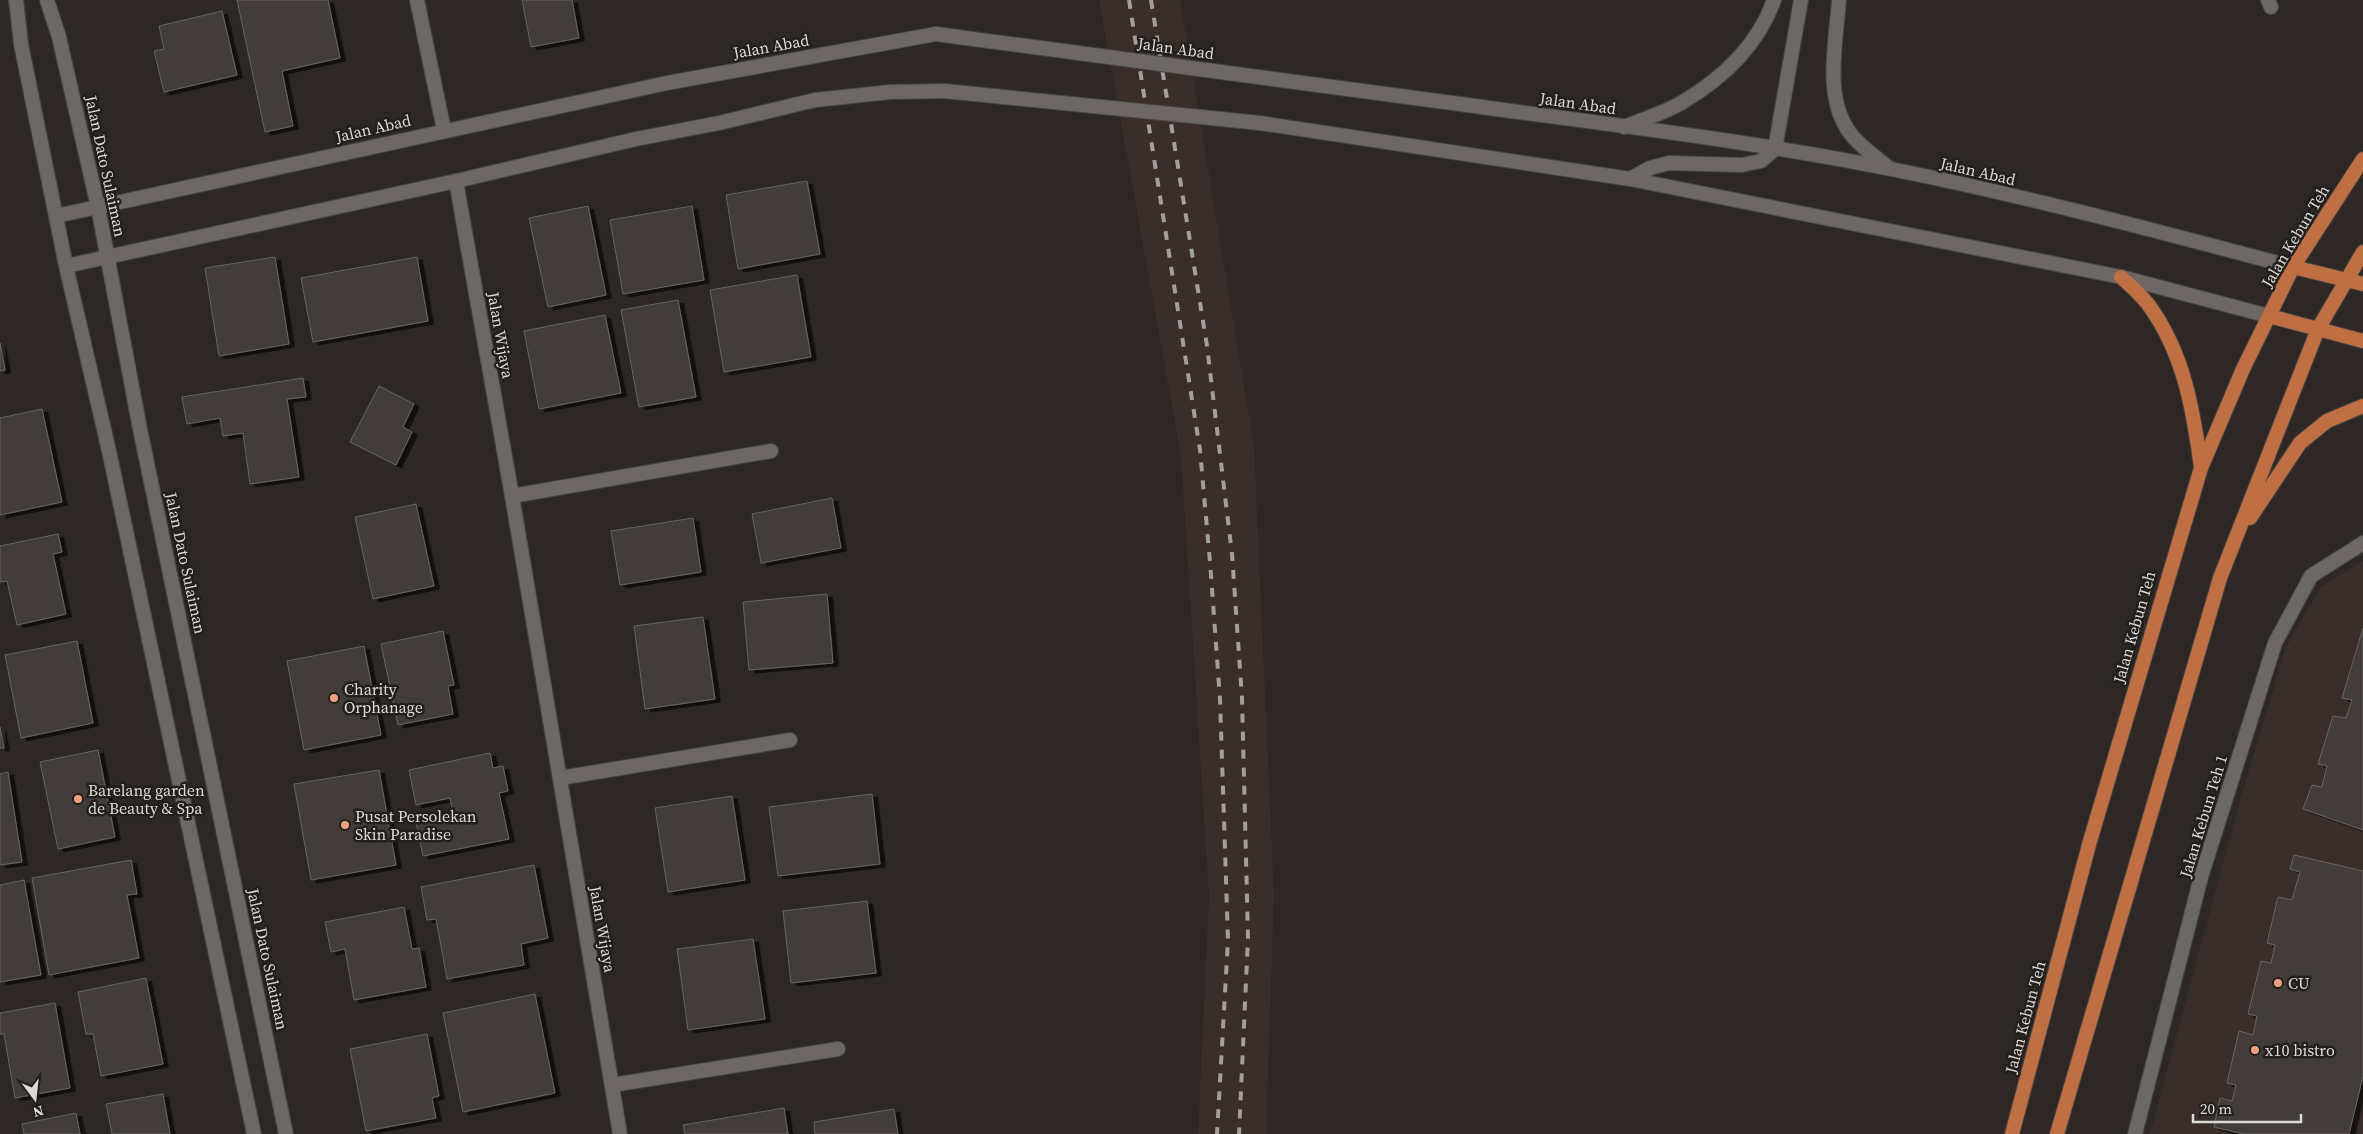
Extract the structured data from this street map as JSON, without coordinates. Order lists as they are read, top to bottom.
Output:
{
  "streets": {
    "main road": ["Jalan Kebun Teh"],
    "street": [
      "Jalan Abad",
      "Jalan Dato Sulaiman",
      "Jalan Wijaya",
      "Jalan Kebun Teh 1"
    ]
  },
  "crossings": [
    ["Jalan Abad", "Jalan Dato Sulaiman"],
    ["Jalan Abad", "Jalan Kebun Teh"]
  ],
  "places": [
    "Charity Orphanage",
    "Barelang garden de Beauty & Spa",
    "Pusat Persolekan Skin Paradise",
    "CU",
    "x10 bistro"
  ],
  "scale_bar": "20 m",
  "north": "bottom"
}
